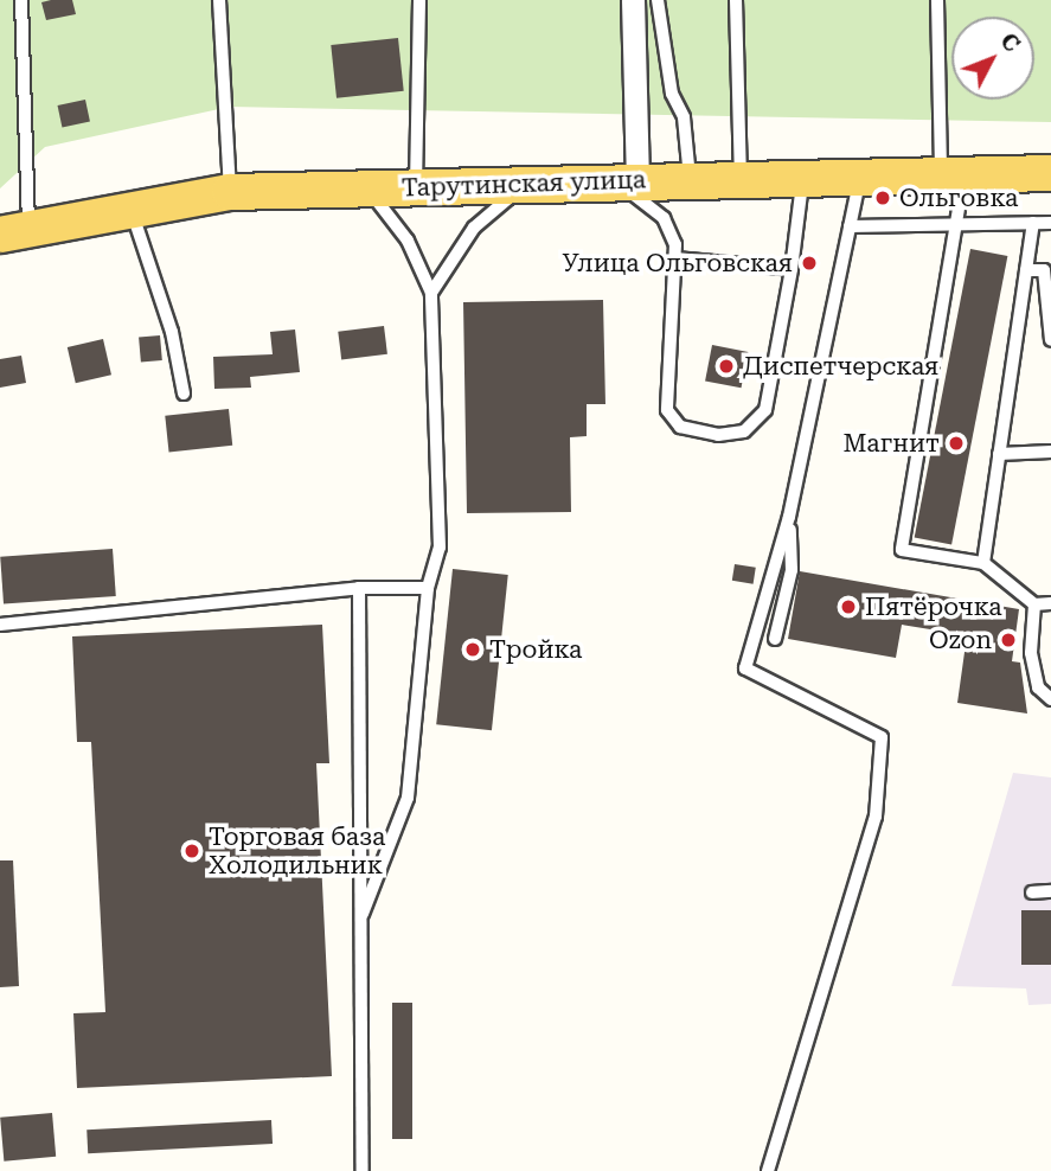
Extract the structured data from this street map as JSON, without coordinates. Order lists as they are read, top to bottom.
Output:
{
  "streets": {
    "main road": ["Тарутинская улица"]
  },
  "places": [
    "Ольговка",
    "Улица Ольговская",
    "Диспетчерская",
    "Магнит",
    "Пятёрочка",
    "Ozon",
    "Тройка",
    "Торговая база Холодильник"
  ],
  "north": "top right"
}
